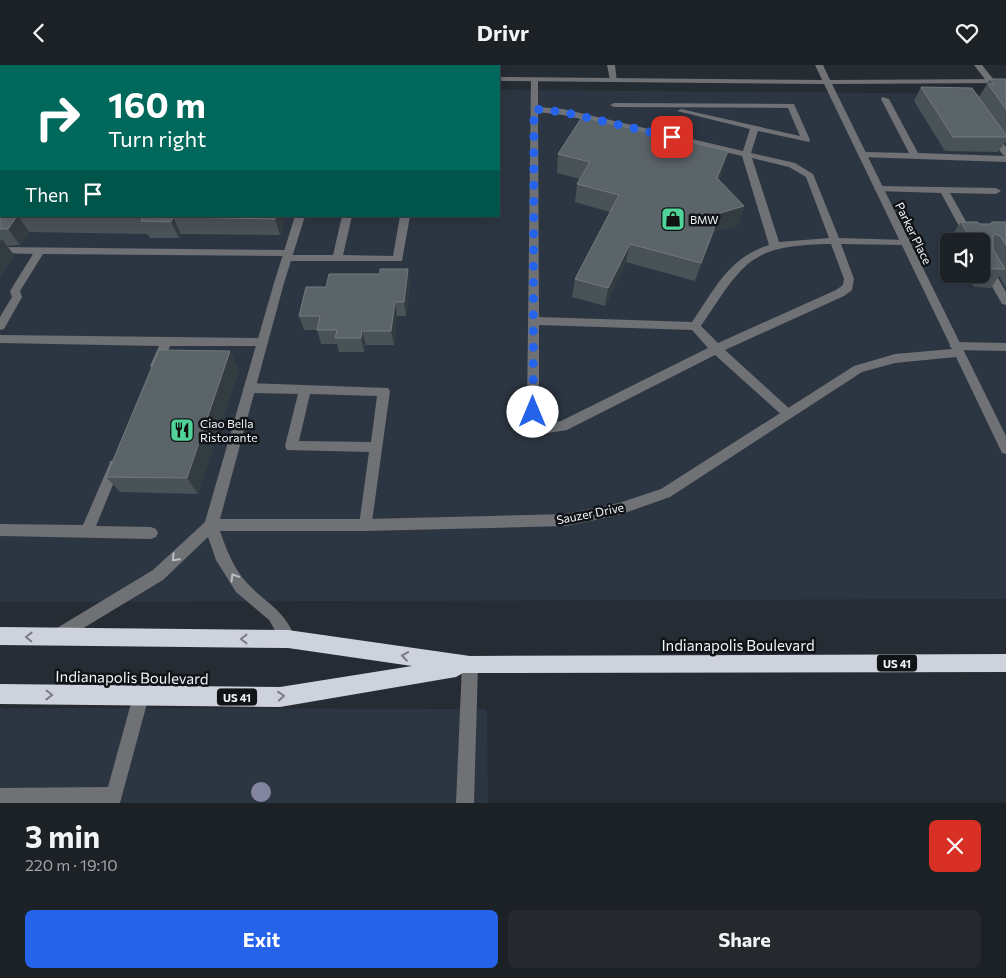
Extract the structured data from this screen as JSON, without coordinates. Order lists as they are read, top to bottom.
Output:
{
  "streets": {
    "highway": ["Indianapolis Boulevard", "US 41"],
    "street": ["Parker Place", "Sauzer Drive"]
  },
  "crossings": [
    ["Parker Place", "Sauzer Drive"]
  ],
  "places": {
    "shop": ["BMW"],
    "restaurant": ["Ciao Bella Ristorante"]
  },
  "page": {
    "header": "Drivr",
    "turn": ["160 m", "Turn right"],
    "then": "Then",
    "heading": ["3 min", "220 m · 19:10"],
    "buttons": ["Exit", "Share"]
  }
}
